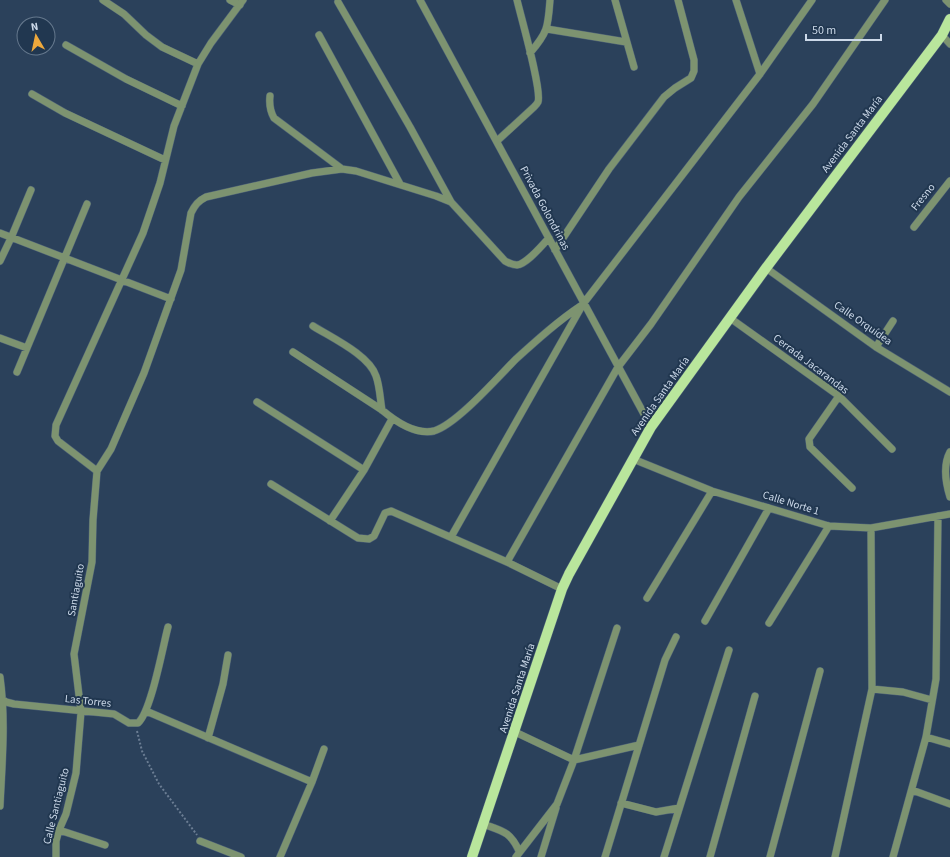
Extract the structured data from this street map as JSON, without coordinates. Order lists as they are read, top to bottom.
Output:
{
  "streets": {
    "main road": ["Avenida Santa María"],
    "street": [
      "Fresno",
      "Privada Golondrinas",
      "Calle Orquídea",
      "Cerrada Jacarandas",
      "Calle Norte 1",
      "Santiaguito",
      "Las Torres",
      "Calle Santiaguito"
    ]
  },
  "crossings": [
    ["Avenida Santa María", "Privada Golondrinas"],
    ["Avenida Santa María", "Calle Orquídea"],
    ["Avenida Santa María", "Cerrada Jacarandas"],
    ["Avenida Santa María", "Calle Norte 1"],
    ["Santiaguito", "Las Torres"],
    ["Santiaguito", "Calle Santiaguito"],
    ["Las Torres", "Calle Santiaguito"]
  ],
  "scale_bar": "50 m",
  "north": "top"
}
